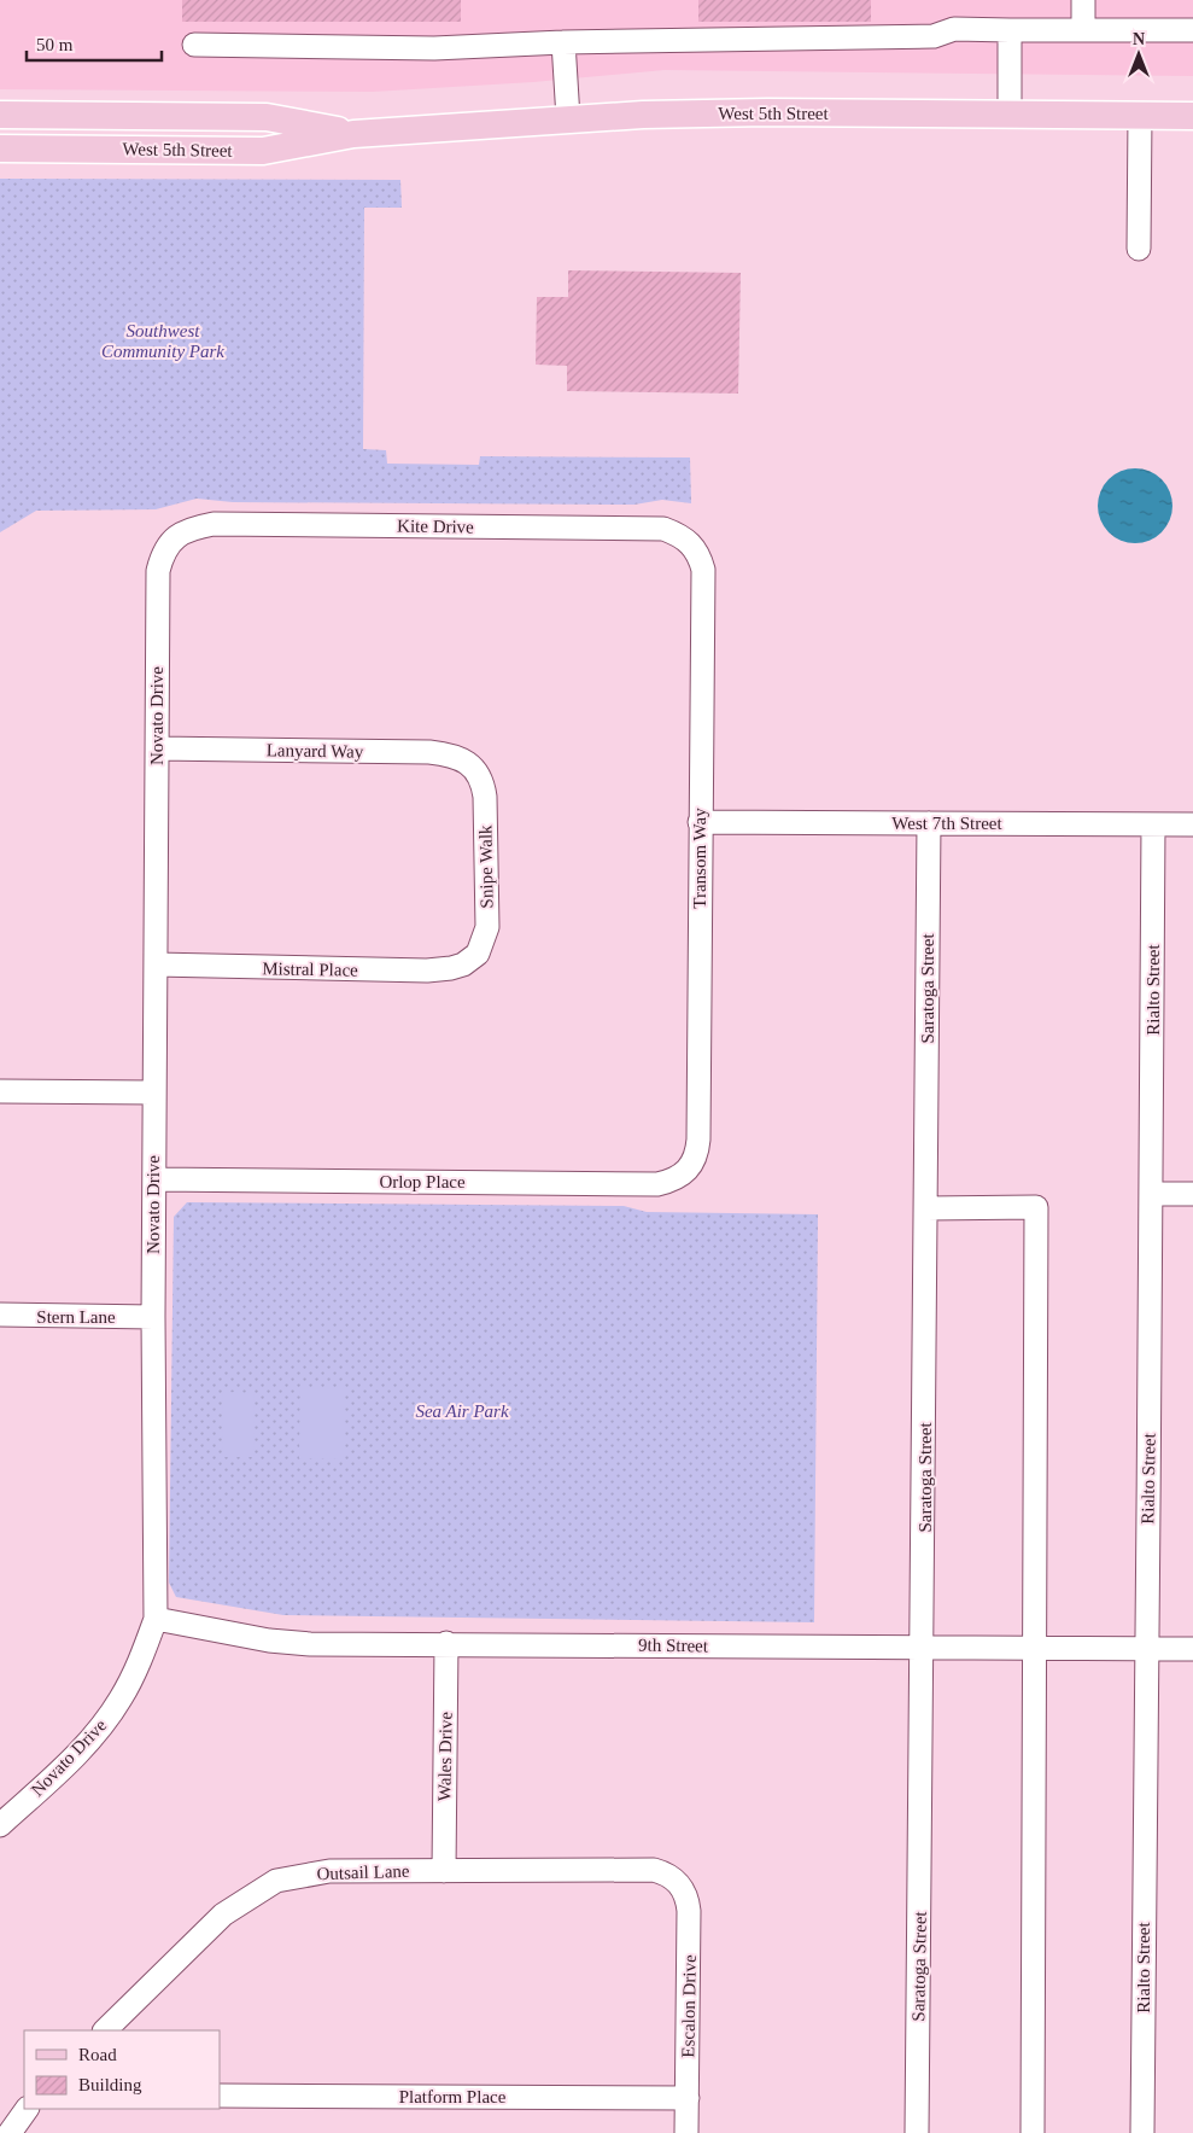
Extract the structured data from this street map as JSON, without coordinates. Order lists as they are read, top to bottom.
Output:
{
  "streets": {
    "main road": ["West 5th Street"],
    "street": [
      "Kite Drive",
      "Novato Drive",
      "Lanyard Way",
      "West 7th Street",
      "Transom Way",
      "Snipe Walk",
      "Mistral Place",
      "Saratoga Street",
      "Rialto Street",
      "Orlop Place",
      "Stern Lane",
      "9th Street",
      "Wales Drive",
      "Outsail Lane",
      "Escalon Drive",
      "Platform Place"
    ]
  },
  "crossings": [
    ["Kite Drive", "Novato Drive"],
    ["Kite Drive", "Transom Way"],
    ["Novato Drive", "Lanyard Way"],
    ["Novato Drive", "Mistral Place"],
    ["Novato Drive", "Orlop Place"],
    ["Novato Drive", "Stern Lane"],
    ["Novato Drive", "9th Street"],
    ["Lanyard Way", "Snipe Walk"],
    ["West 7th Street", "Transom Way"],
    ["West 7th Street", "Saratoga Street"],
    ["West 7th Street", "Rialto Street"],
    ["Transom Way", "Orlop Place"],
    ["Snipe Walk", "Mistral Place"],
    ["Saratoga Street", "9th Street"],
    ["Rialto Street", "9th Street"],
    ["9th Street", "Wales Drive"],
    ["Wales Drive", "Outsail Lane"],
    ["Outsail Lane", "Escalon Drive"],
    ["Escalon Drive", "Platform Place"]
  ],
  "parks": ["Southwest Community Park", "Sea Air Park"],
  "legend": ["Road", "Building"],
  "scale_bar": "50 m",
  "north": "top"
}
